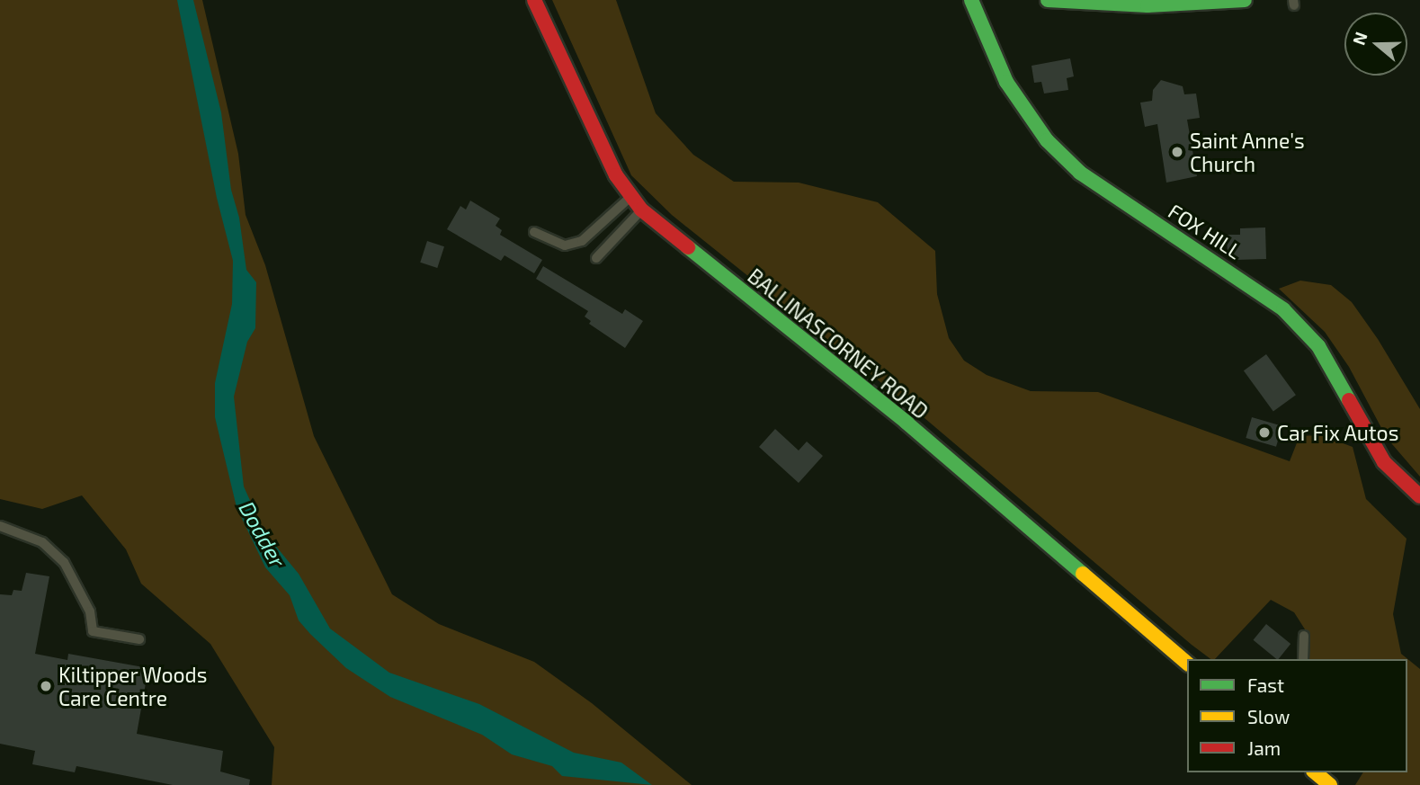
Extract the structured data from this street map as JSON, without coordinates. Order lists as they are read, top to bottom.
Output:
{
  "streets": {
    "main road": ["FOX HILL", "BALLINASCORNEY ROAD"]
  },
  "water": ["Dodder"],
  "places": ["Saint Anne's Church", "Car Fix Autos", "Kiltipper Woods Care Centre"],
  "legend": ["Fast", "Slow", "Jam"],
  "north": "left"
}
